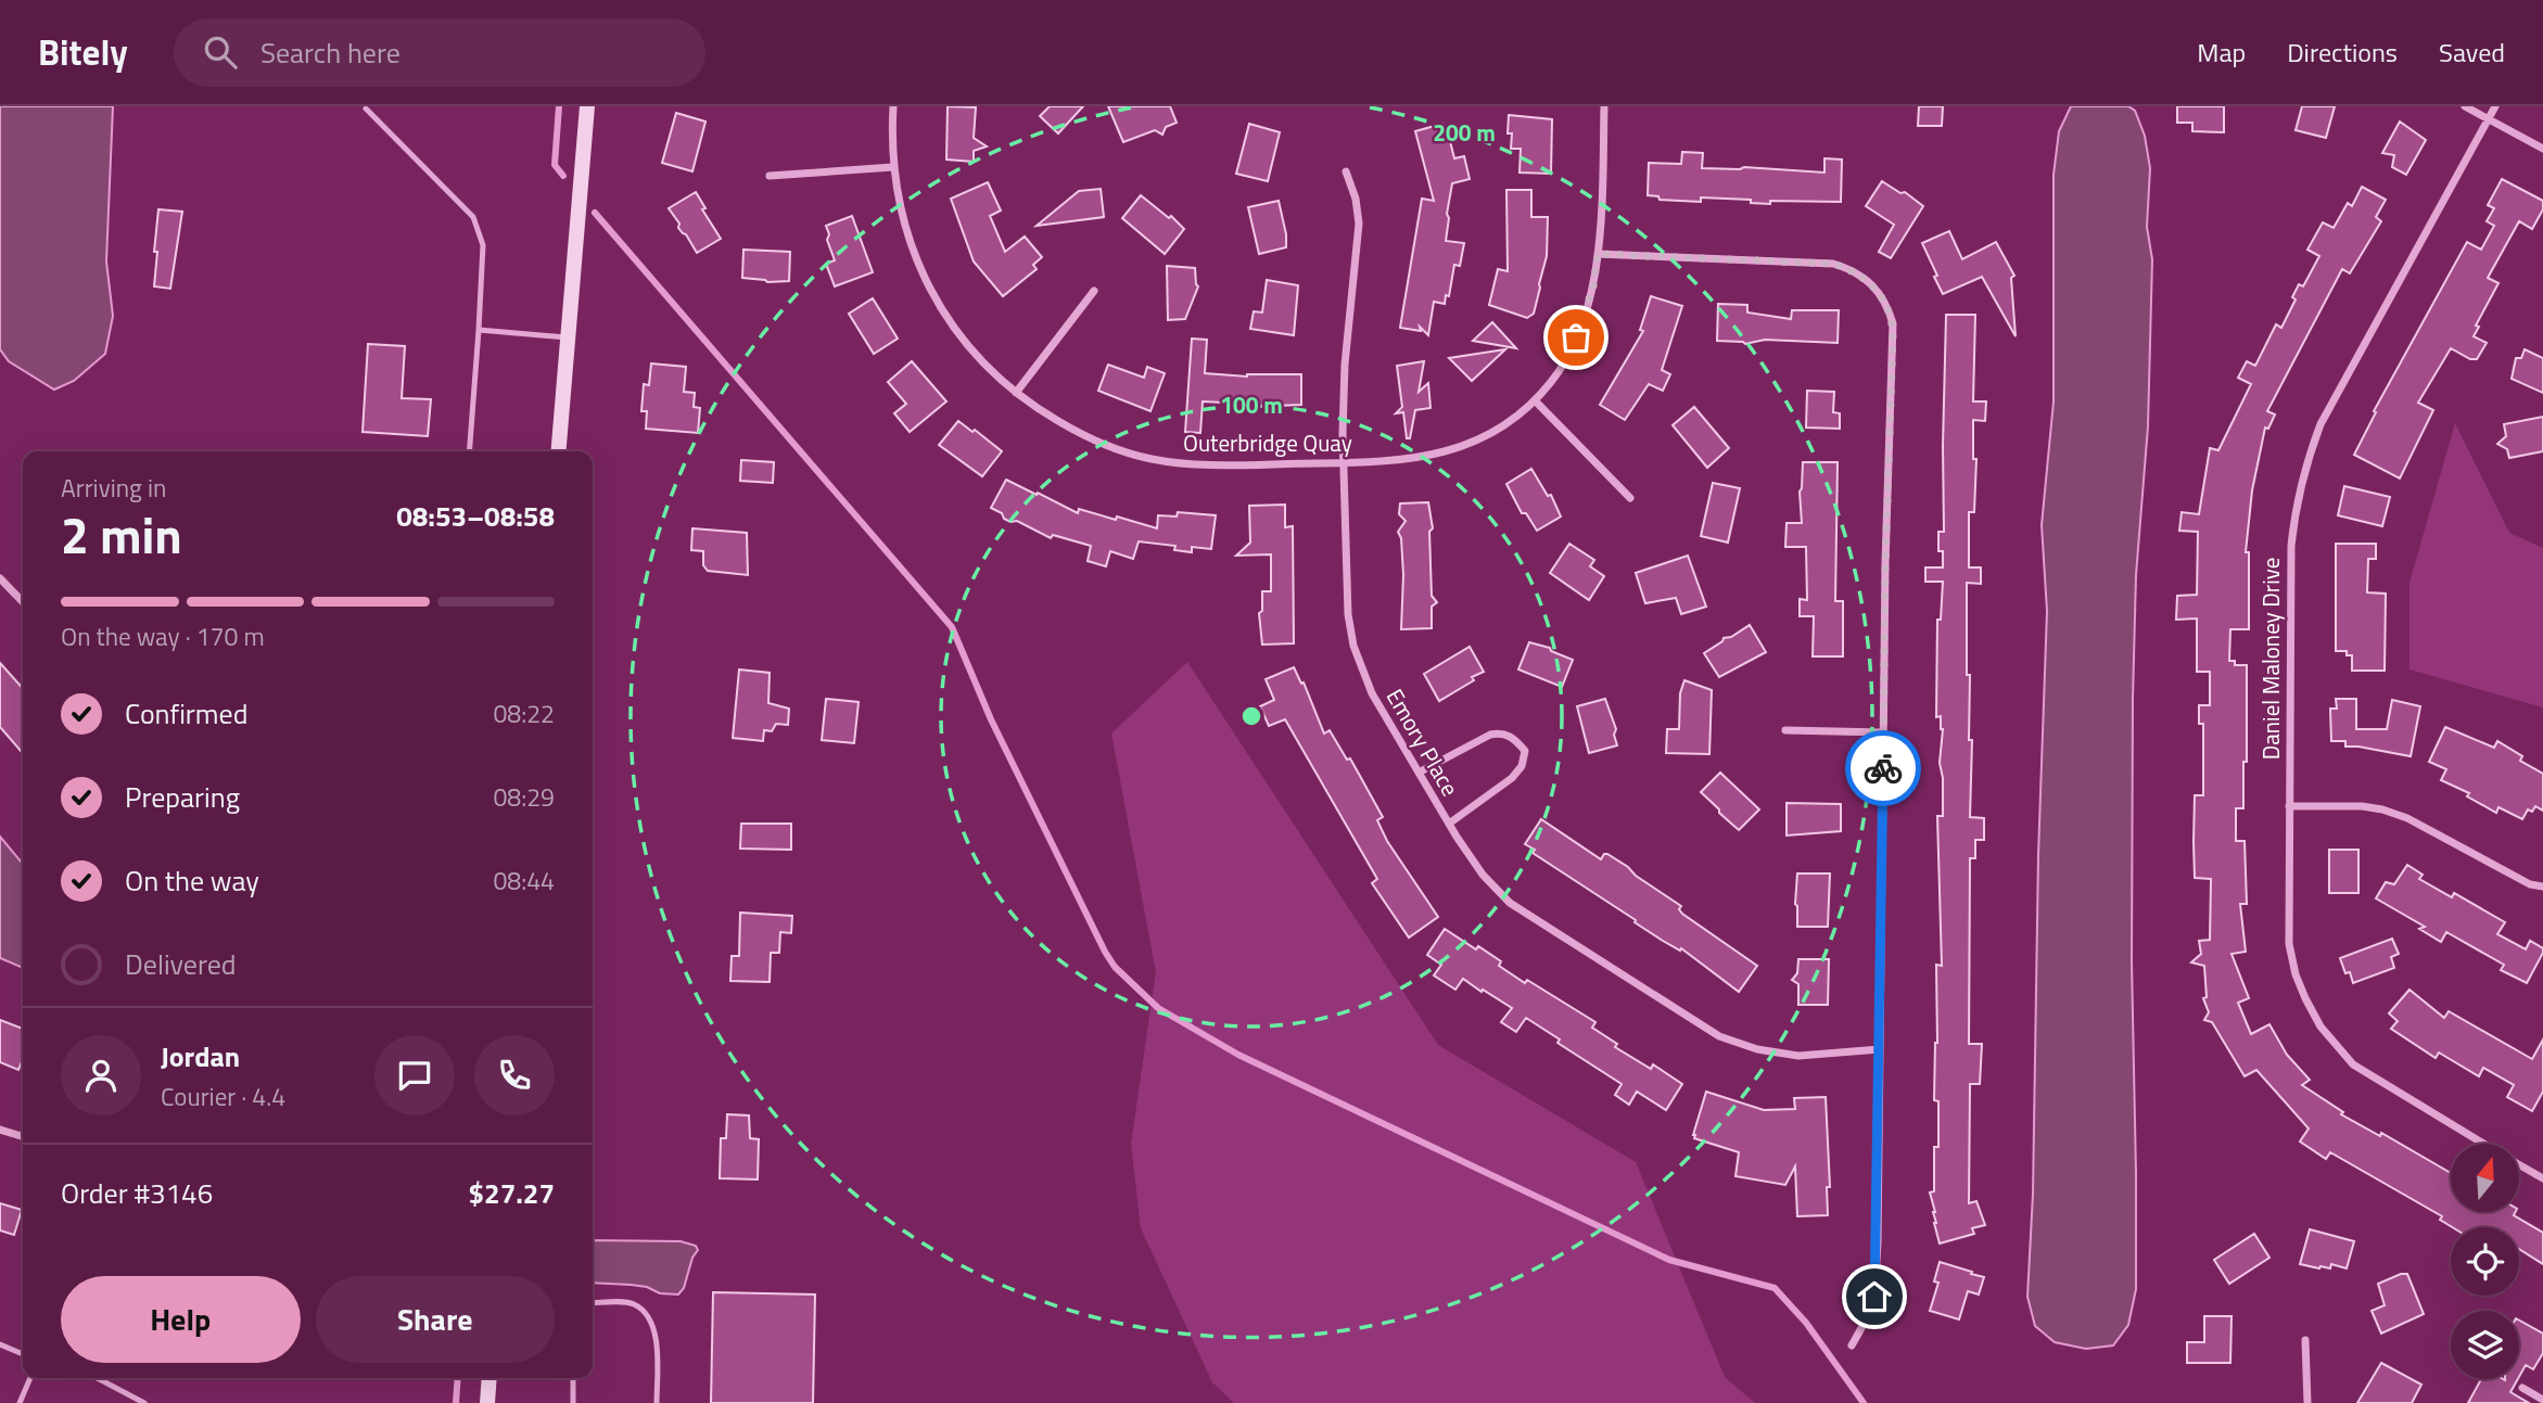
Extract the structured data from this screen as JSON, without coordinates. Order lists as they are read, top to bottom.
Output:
{
  "streets": {
    "street": ["Outerbridge Quay", "Daniel Maloney Drive", "Emory Place"]
  },
  "crossings": [
    ["Outerbridge Quay", "Emory Place"]
  ],
  "north": "top",
  "page": {
    "header": "Bitely",
    "search": "Search here",
    "nav": ["Map", "Directions", "Saved"],
    "heading": ["2 min", "Arriving in", "08:53–08:58"],
    "panel": [
      "Jordan",
      "Courier · 4.4",
      "Order #3146",
      "$27.27"
    ],
    "bar": "On the way · 170 m",
    "list": [
      ["Confirmed", "08:22"],
      ["Preparing", "08:29"],
      ["On the way", "08:44"],
      "Delivered"
    ],
    "buttons": ["Help", "Share"]
  },
  "rings": ["200 m", "100 m"]
}
